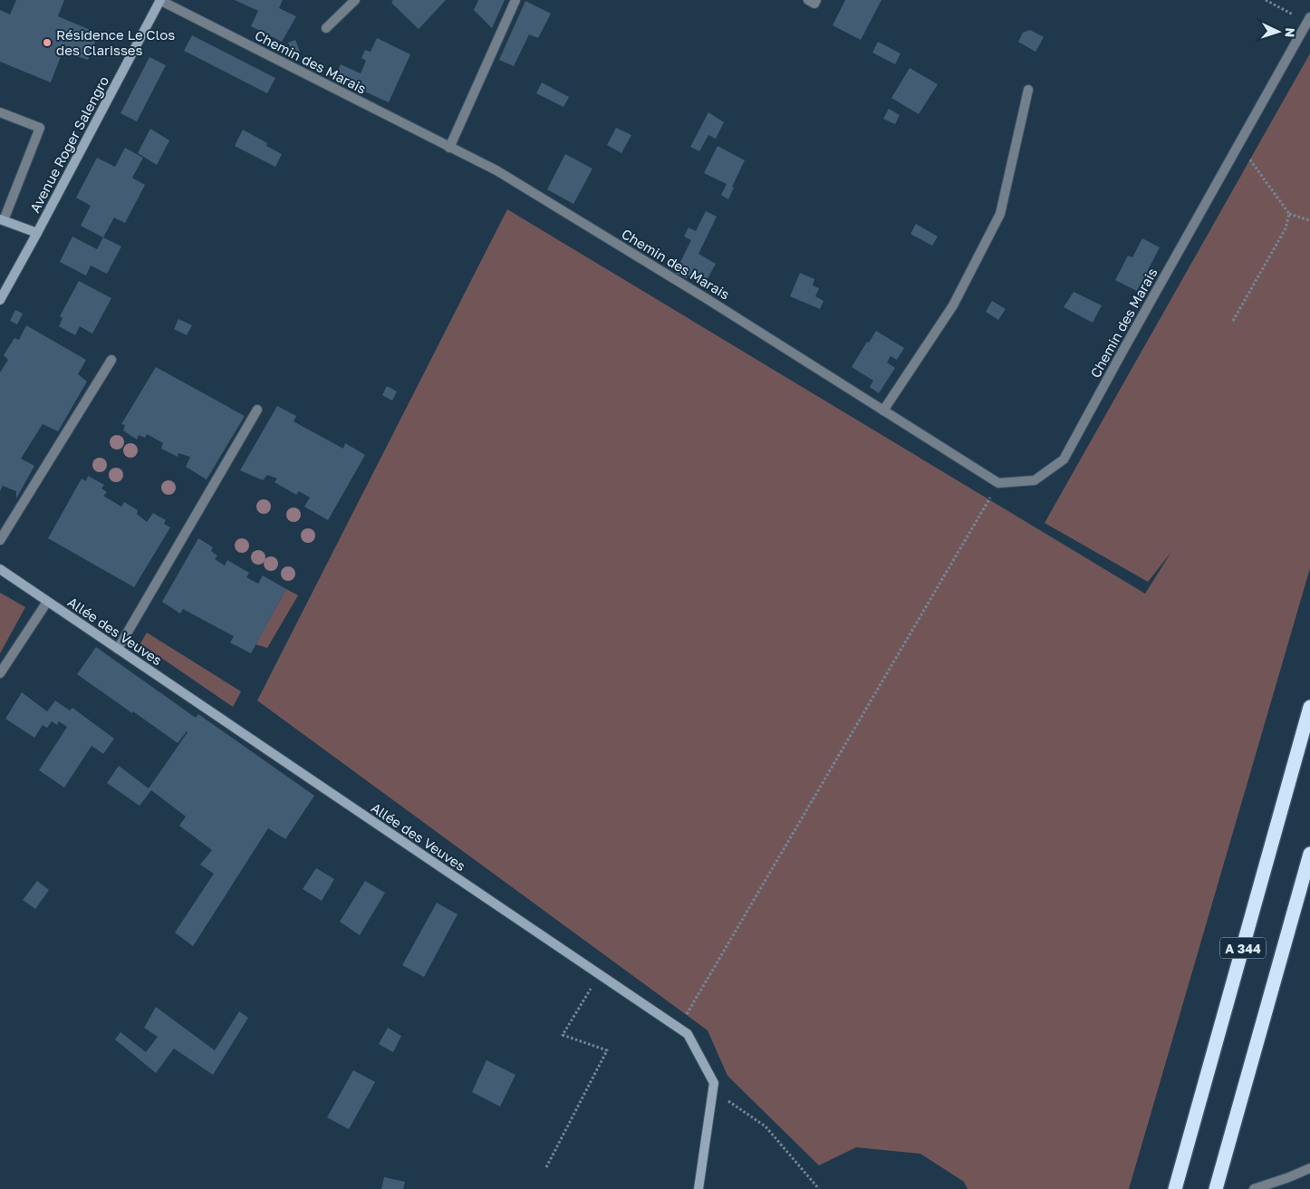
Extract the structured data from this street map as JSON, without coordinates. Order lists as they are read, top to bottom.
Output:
{
  "streets": {
    "highway": ["A 344"],
    "street": ["Chemin des Marais", "Avenue Roger Salengro", "Allée des Veuves"]
  },
  "crossings": [
    ["Chemin des Marais", "Avenue Roger Salengro"]
  ],
  "places": ["Résidence Le Clos des Clarisses"],
  "north": "right"
}
